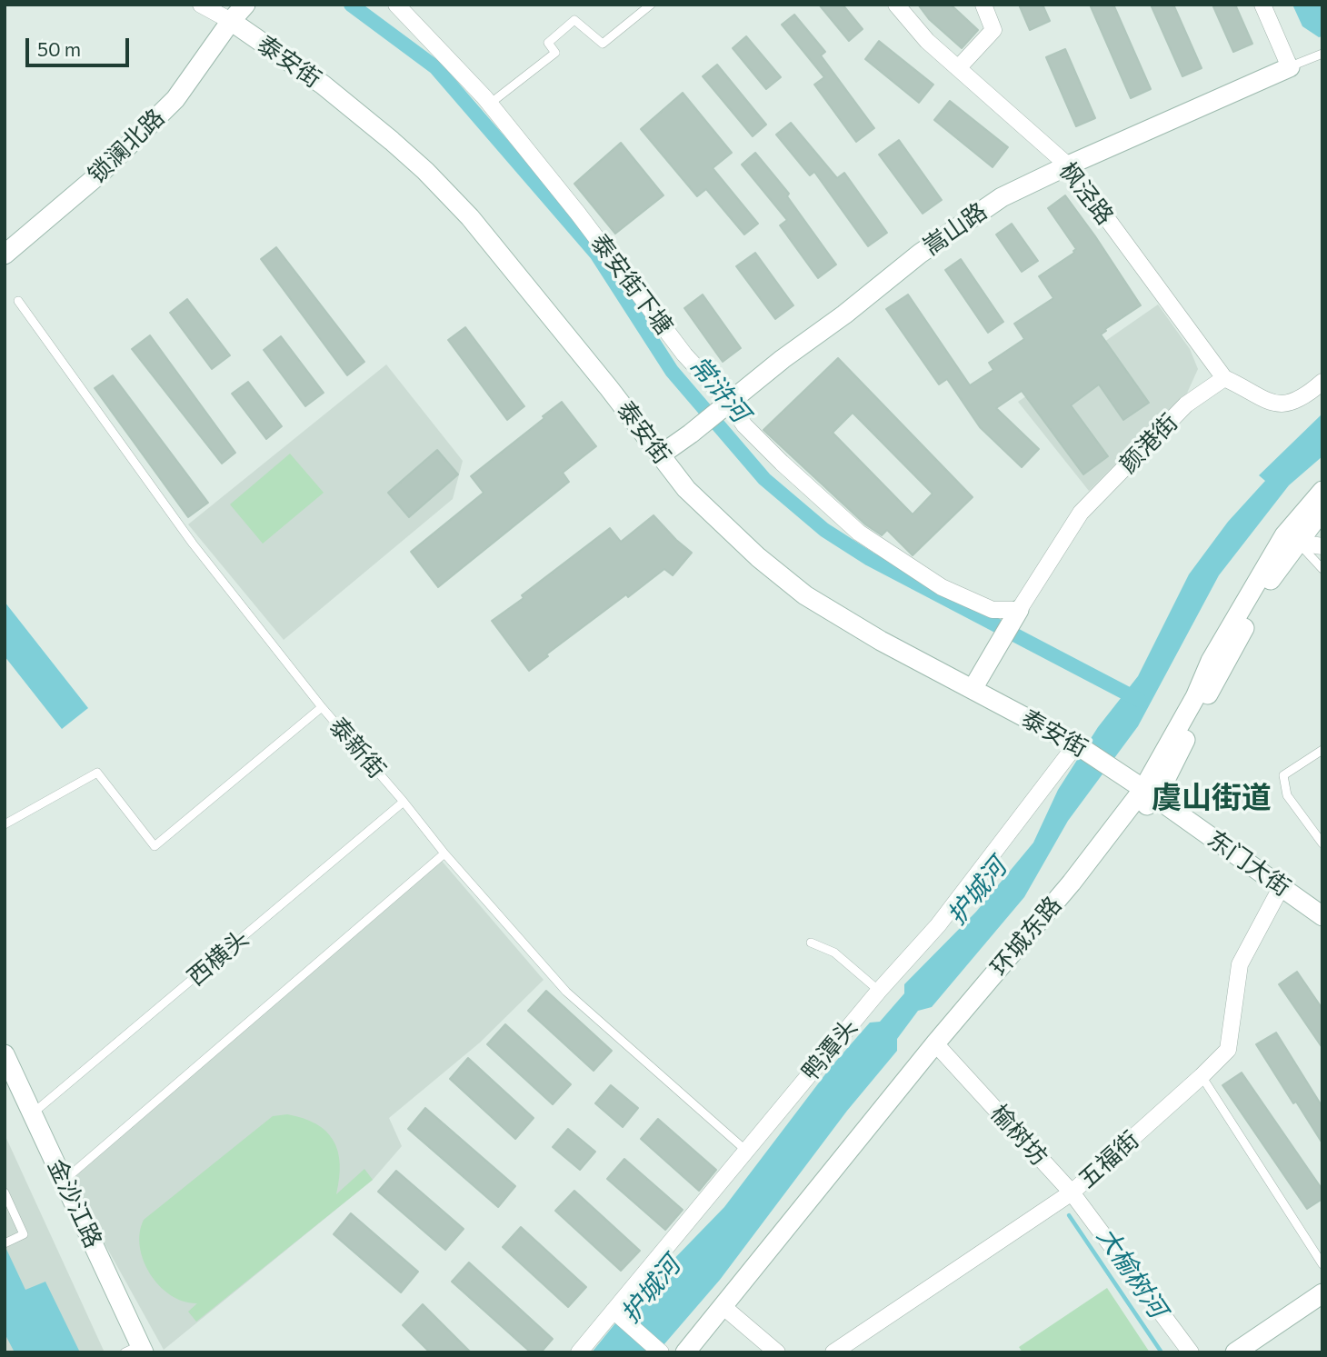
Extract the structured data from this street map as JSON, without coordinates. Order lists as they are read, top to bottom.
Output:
{
  "streets": {
    "street": [
      "泰安街",
      "锁澜北路",
      "枫泾路",
      "嵩山路",
      "泰安街下塘",
      "颜港街",
      "东门大街",
      "环城东路",
      "鸭潭头",
      "榆树坊",
      "五福街",
      "金沙江路"
    ],
    "lane": ["泰新街", "西横头"]
  },
  "crossings": [
    ["泰安街", "锁澜北路"],
    ["泰安街", "嵩山路"],
    ["泰安街", "东门大街"],
    ["泰安街", "环城东路"],
    ["泰安街", "鸭潭头"],
    ["枫泾路", "嵩山路"],
    ["枫泾路", "颜港街"],
    ["嵩山路", "泰安街下塘"],
    ["泰安街下塘", "颜港街"],
    ["泰新街", "西横头"],
    ["泰新街", "鸭潭头"],
    ["东门大街", "环城东路"],
    ["东门大街", "五福街"],
    ["环城东路", "榆树坊"],
    ["西横头", "金沙江路"],
    ["榆树坊", "五福街"]
  ],
  "districts": ["虞山街道"],
  "water": ["常浒河", "护城河", "大榆树河"],
  "scale_bar": "50 m"
}
